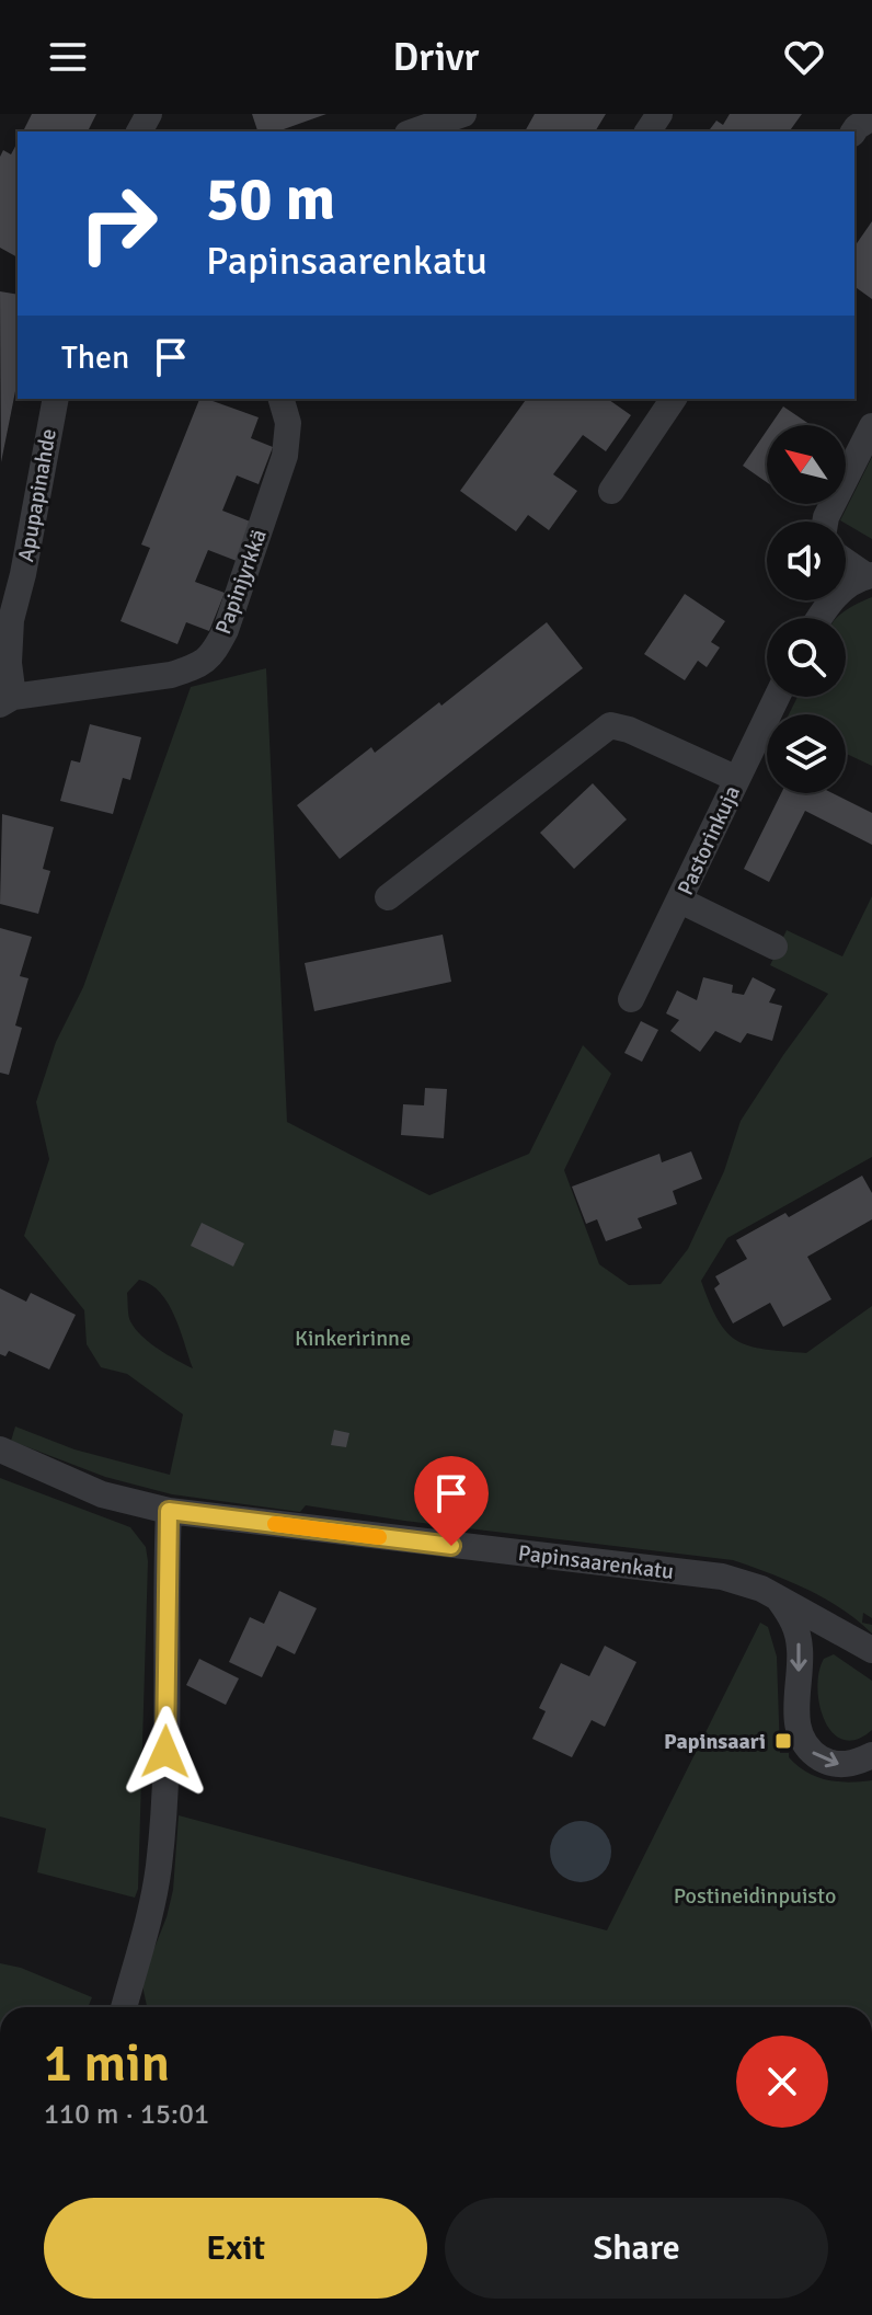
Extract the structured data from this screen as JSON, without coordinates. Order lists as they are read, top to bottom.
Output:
{
  "streets": {
    "street": [
      "Apupapinahde",
      "Papinjyrkkä",
      "Pastorinkuja",
      "Papinsaarenkatu"
    ]
  },
  "crossings": [
    ["Apupapinahde", "Papinjyrkkä"]
  ],
  "parks": ["Kinkeririnne", "Postineidinpuisto"],
  "places": {
    "transit": ["Papinsaari"]
  },
  "north": "top left",
  "page": {
    "header": "Drivr",
    "turn": ["50 m", "Papinsaarenkatu"],
    "then": "Then",
    "heading": ["1 min", "110 m · 15:01"],
    "buttons": ["Exit", "Share"]
  }
}
